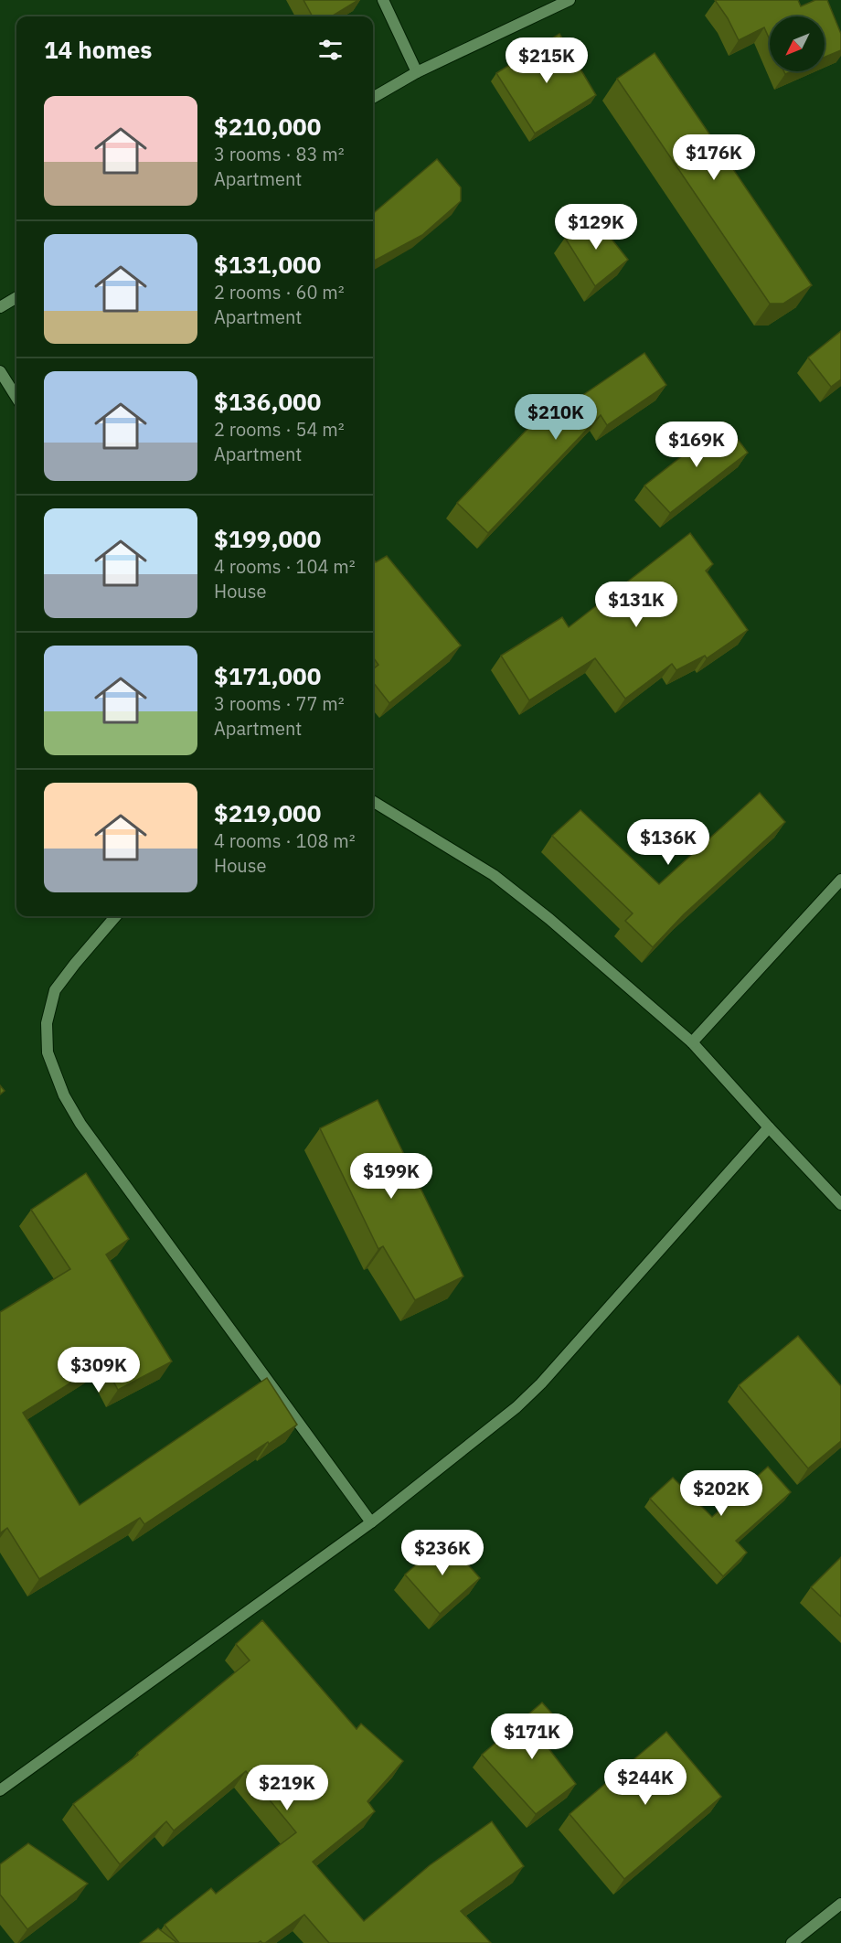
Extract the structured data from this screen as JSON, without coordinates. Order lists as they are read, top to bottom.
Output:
{
  "north": "bottom left",
  "page": {
    "heading": "14 homes",
    "price": [
      "$215K",
      "$176K",
      "$129K",
      "$210K",
      "$169K",
      "$131K",
      "$136K",
      "$199K",
      "$309K",
      "$202K",
      "$236K",
      "$171K",
      "$244K",
      "$219K"
    ],
    "list": [
      {
        "name": "$210,000",
        "note": "3 rooms · 83 m² · Apartment"
      },
      {
        "name": "$131,000",
        "note": "2 rooms · 60 m² · Apartment"
      },
      {
        "name": "$136,000",
        "note": "2 rooms · 54 m² · Apartment"
      },
      {
        "name": "$199,000",
        "note": "4 rooms · 104 m² · House"
      },
      {
        "name": "$171,000",
        "note": "3 rooms · 77 m² · Apartment"
      },
      {
        "name": "$219,000",
        "note": "4 rooms · 108 m² · House"
      }
    ]
  }
}
